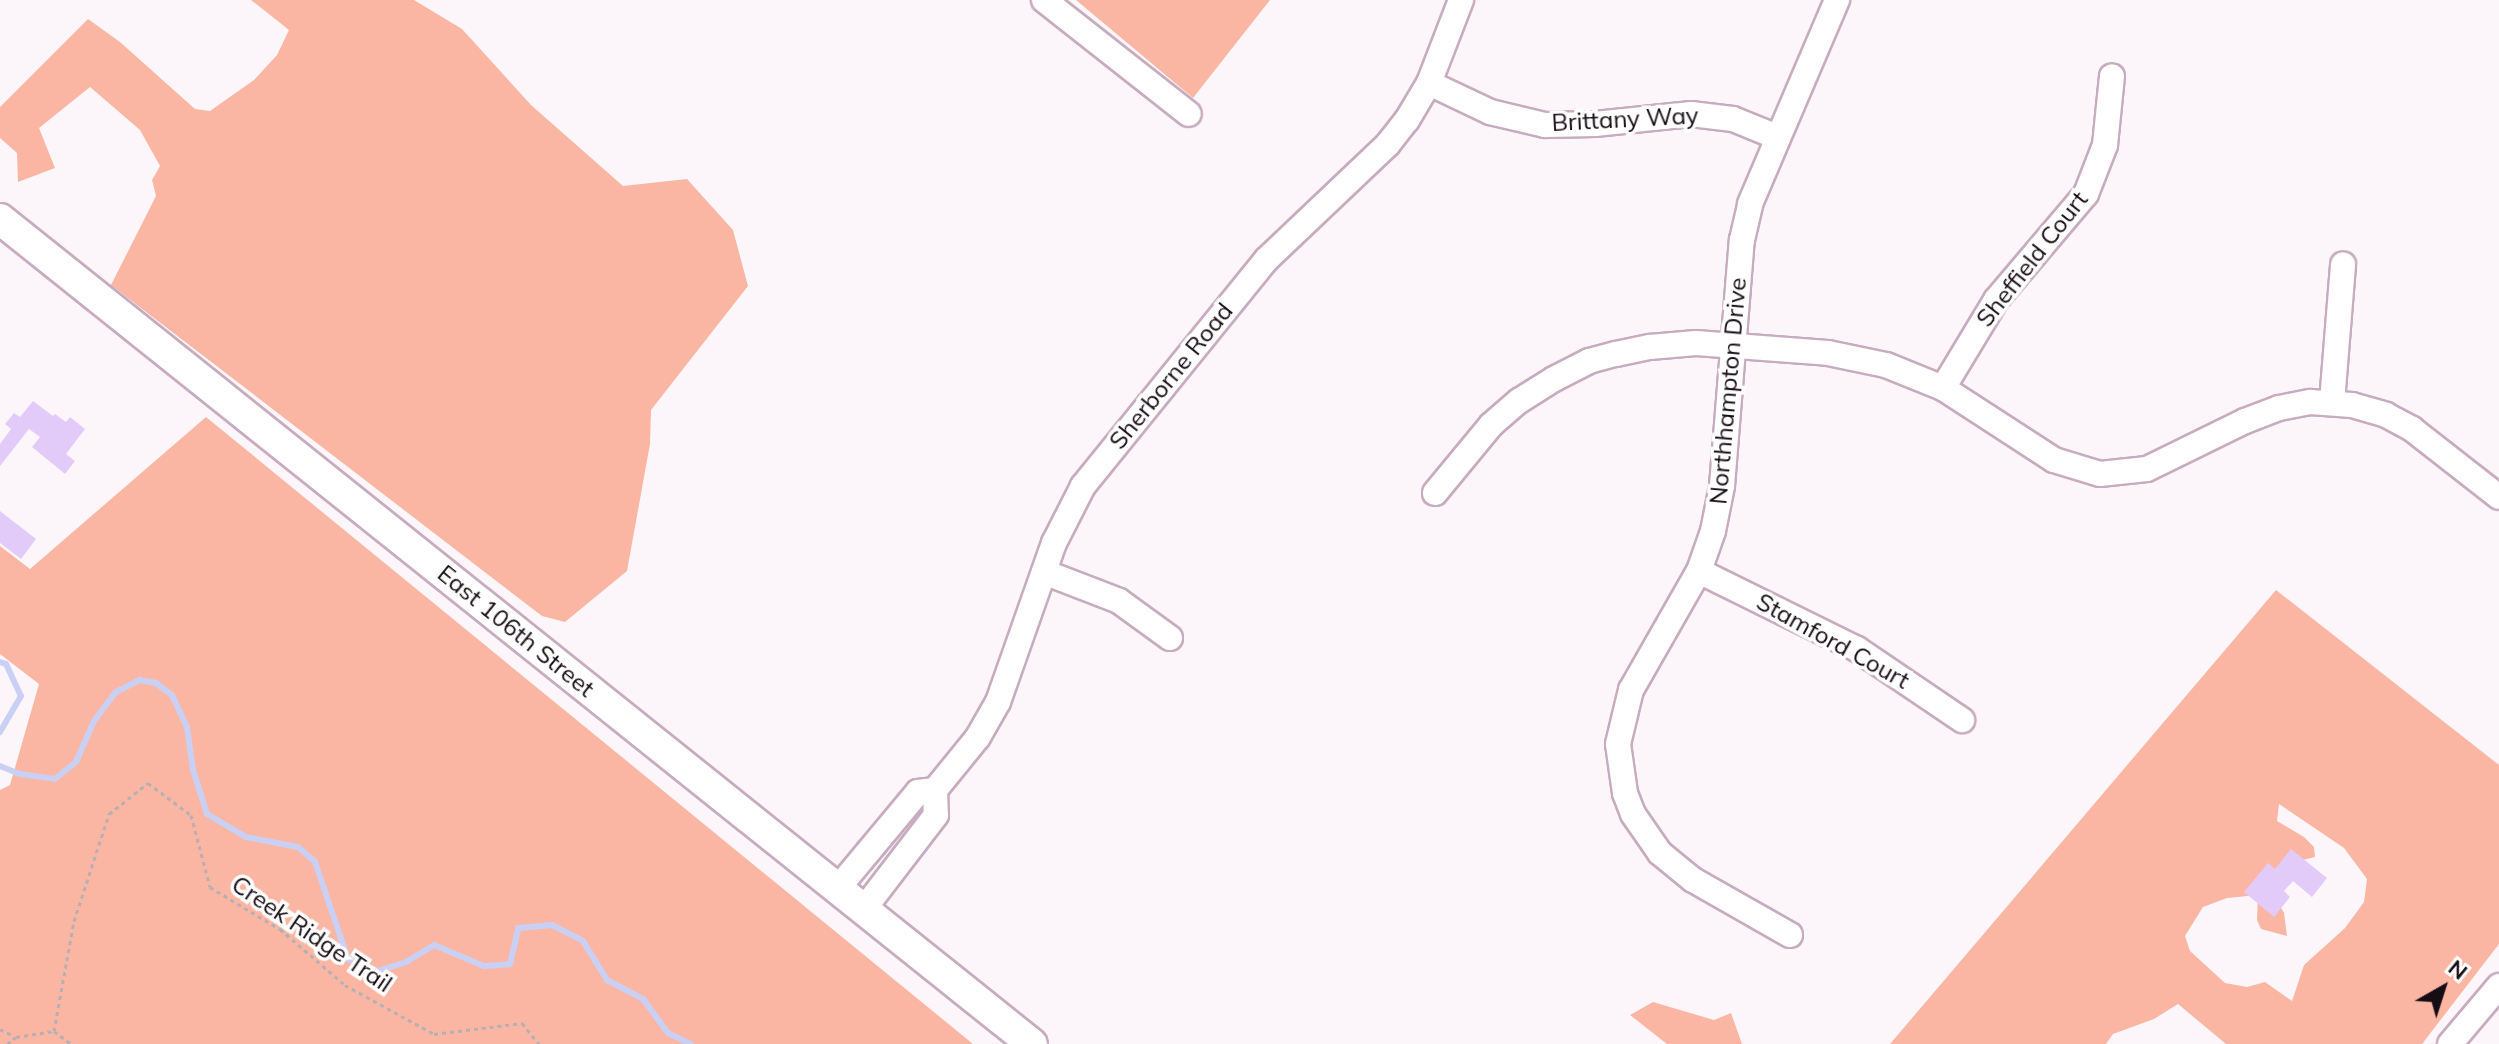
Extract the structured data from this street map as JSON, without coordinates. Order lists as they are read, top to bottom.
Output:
{
  "streets": {
    "main road": ["East 106th Street"],
    "street": [
      "Brittany Way",
      "Sheffield Court",
      "Sherborne Road",
      "Northhampton Drive",
      "Stamford Court"
    ],
    "path": ["Creek Ridge Trail"]
  },
  "crossings": [
    ["Brittany Way", "Sherborne Road"],
    ["Brittany Way", "Northhampton Drive"],
    ["Sherborne Road", "East 106th Street"],
    ["Northhampton Drive", "Stamford Court"]
  ],
  "north": "top right"
}
